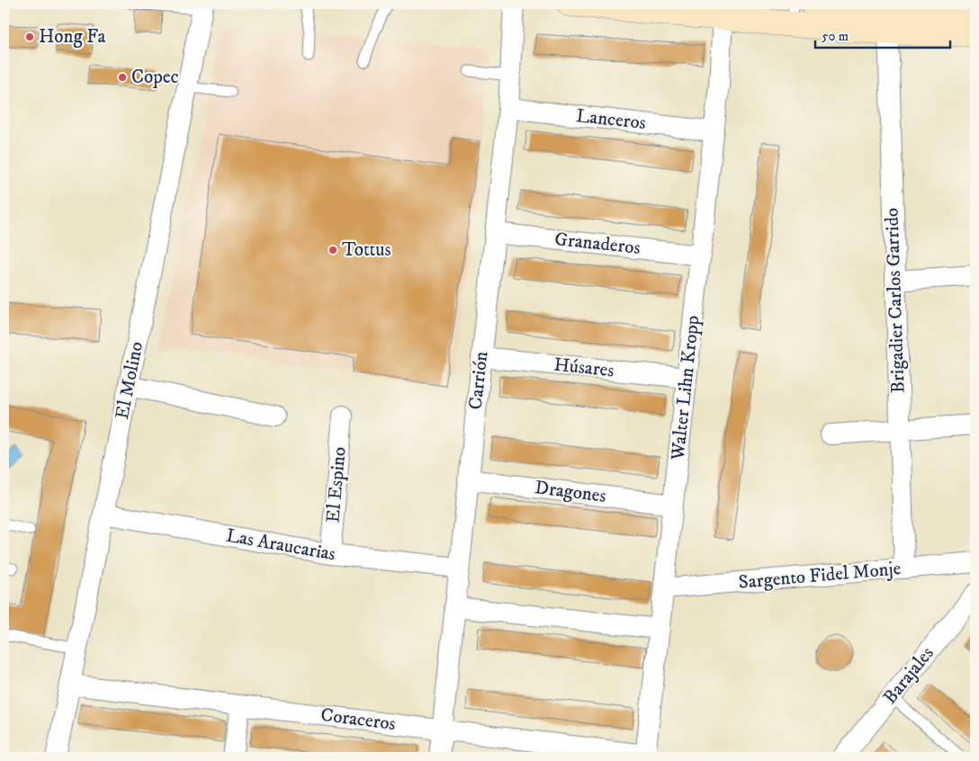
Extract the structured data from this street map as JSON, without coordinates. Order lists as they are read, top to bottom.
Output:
{
  "streets": {
    "street": [
      "Lanceros",
      "Granaderos",
      "Brigadier Carlos Garrido",
      "Húsares",
      "El Molino",
      "Carrión",
      "Walter Lihn Kropp",
      "El Espino",
      "Dragones",
      "Las Araucarias",
      "Sargento Fidel Monje",
      "Barajales",
      "Coraceros"
    ]
  },
  "crossings": [
    ["Lanceros", "Carrión"],
    ["Lanceros", "Walter Lihn Kropp"],
    ["Granaderos", "Carrión"],
    ["Granaderos", "Walter Lihn Kropp"],
    ["Brigadier Carlos Garrido", "Sargento Fidel Monje"],
    ["Húsares", "Carrión"],
    ["Húsares", "Walter Lihn Kropp"],
    ["El Molino", "Las Araucarias"],
    ["El Molino", "Coraceros"],
    ["Carrión", "Dragones"],
    ["Carrión", "Las Araucarias"],
    ["Carrión", "Coraceros"],
    ["Walter Lihn Kropp", "Dragones"],
    ["Walter Lihn Kropp", "Sargento Fidel Monje"],
    ["Walter Lihn Kropp", "Coraceros"],
    ["El Espino", "Las Araucarias"]
  ],
  "places": ["Hong Fa", "Copec", "Tottus"],
  "scale_bar": "50 m"
}
